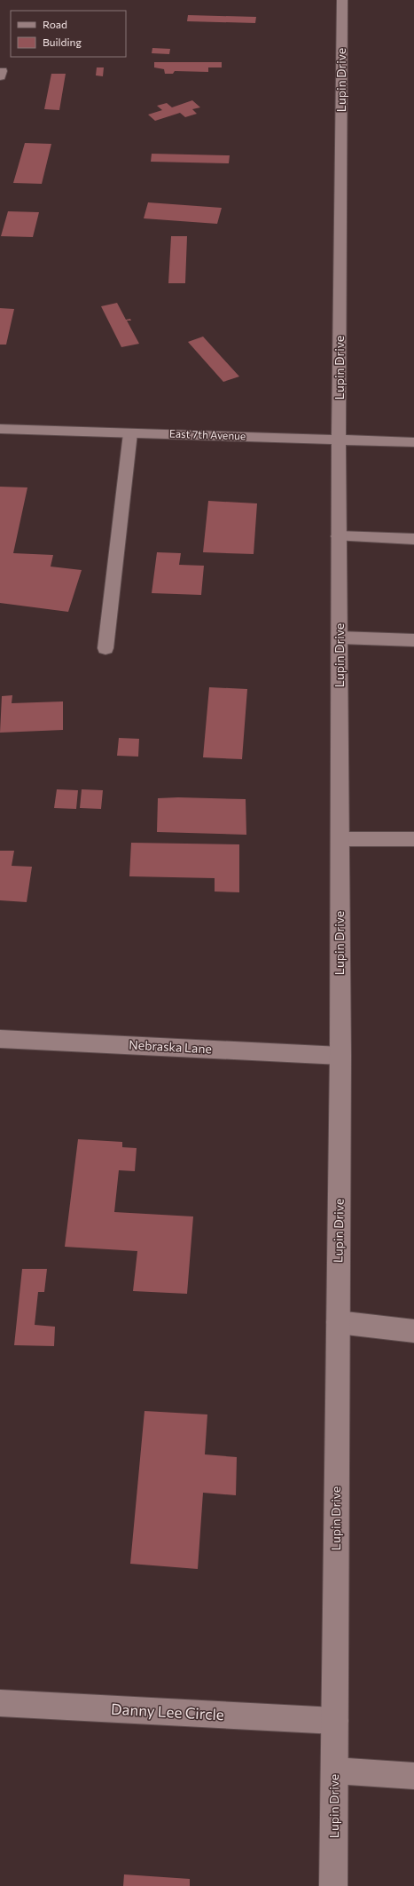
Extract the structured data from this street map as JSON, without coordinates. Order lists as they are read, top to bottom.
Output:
{
  "streets": {
    "street": [
      "Lupin Drive",
      "East 7th Avenue",
      "Nebraska Lane",
      "Danny Lee Circle"
    ]
  },
  "crossings": [
    ["Lupin Drive", "East 7th Avenue"],
    ["Lupin Drive", "Nebraska Lane"],
    ["Lupin Drive", "Danny Lee Circle"]
  ],
  "legend": ["Road", "Building"]
}
